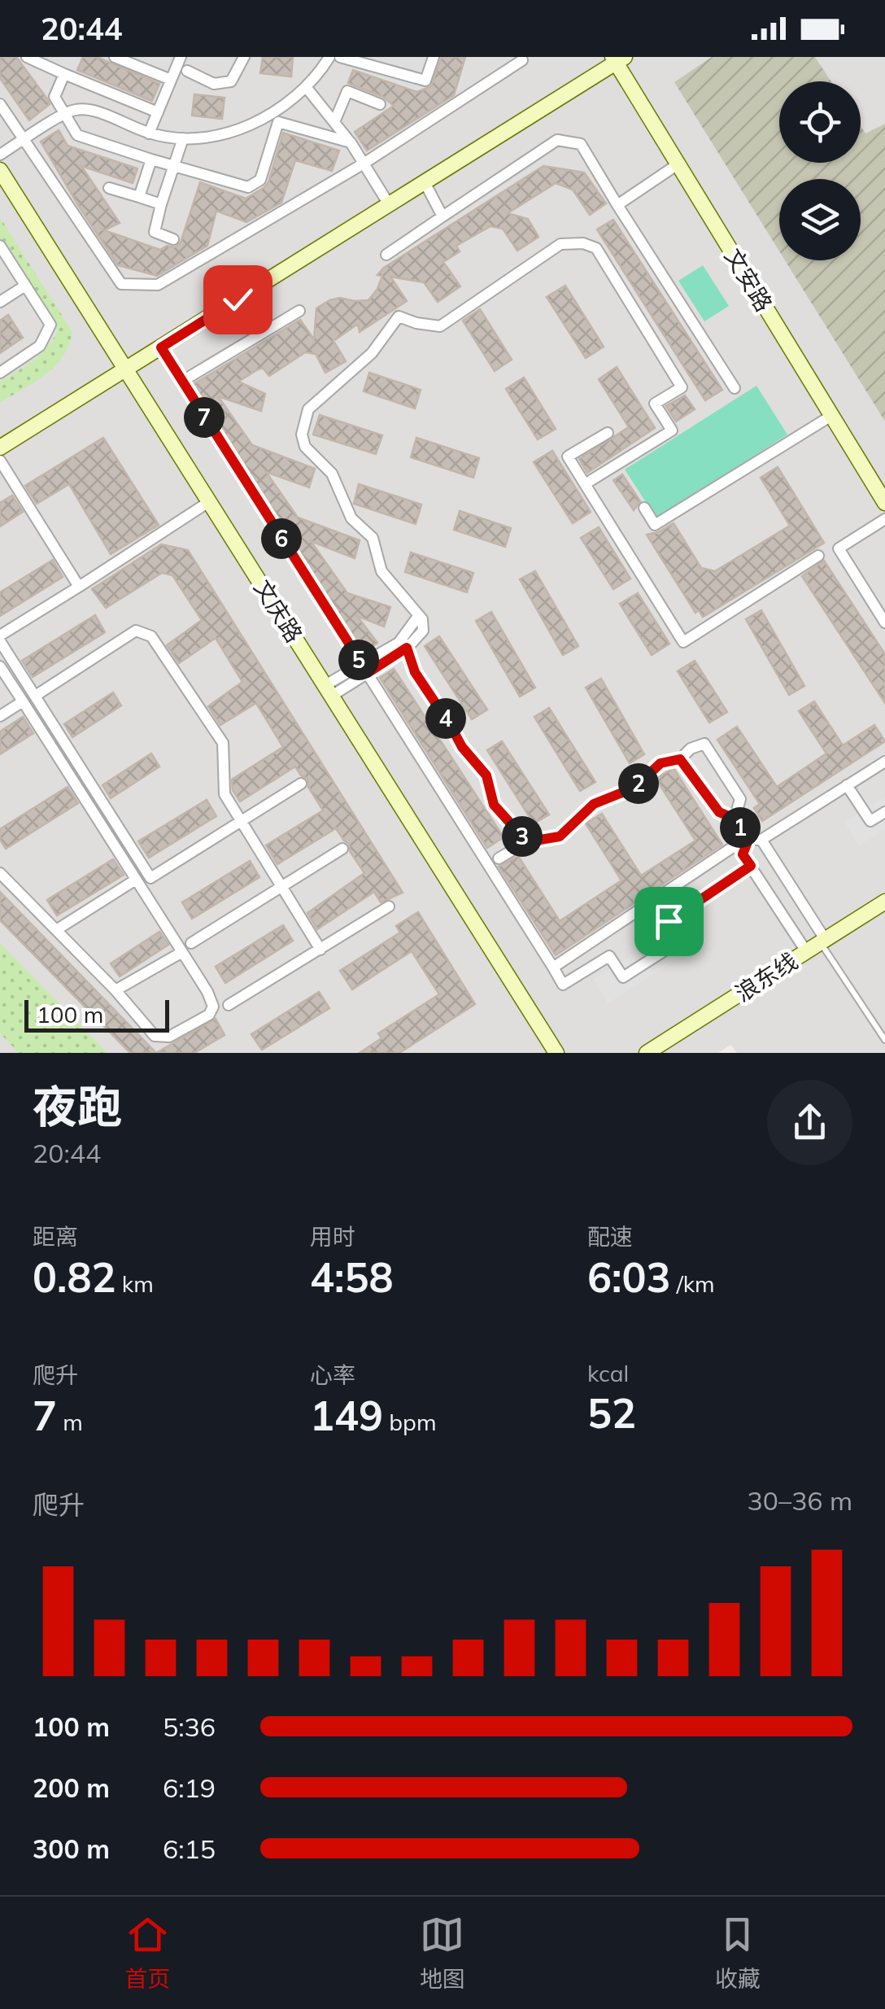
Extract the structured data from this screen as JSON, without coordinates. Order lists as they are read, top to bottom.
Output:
{
  "streets": {
    "street": ["文安路", "文庆路", "浪东线"]
  },
  "scale_bar": "100 m",
  "page": {
    "status": "20:44",
    "pins": [
      "7",
      "6",
      "5",
      "4",
      "2",
      "1",
      "3"
    ],
    "scale": "100 m",
    "heading": ["夜跑", "20:44"],
    "stats": [
      ["距离", "0.82 km"],
      ["用时", "4:58"],
      ["配速", "6:03 /km"],
      ["爬升", "7 m"],
      ["心率", "149 bpm"],
      ["kcal", "52"]
    ],
    "chart": ["爬升", "30–36 m"],
    "list": [
      {
        "name": "100 m",
        "note": "5:36"
      },
      {
        "name": "200 m",
        "note": "6:19"
      },
      {
        "name": "300 m",
        "note": "6:15"
      }
    ],
    "tabs": ["首页", "地图", "收藏"]
  }
}
